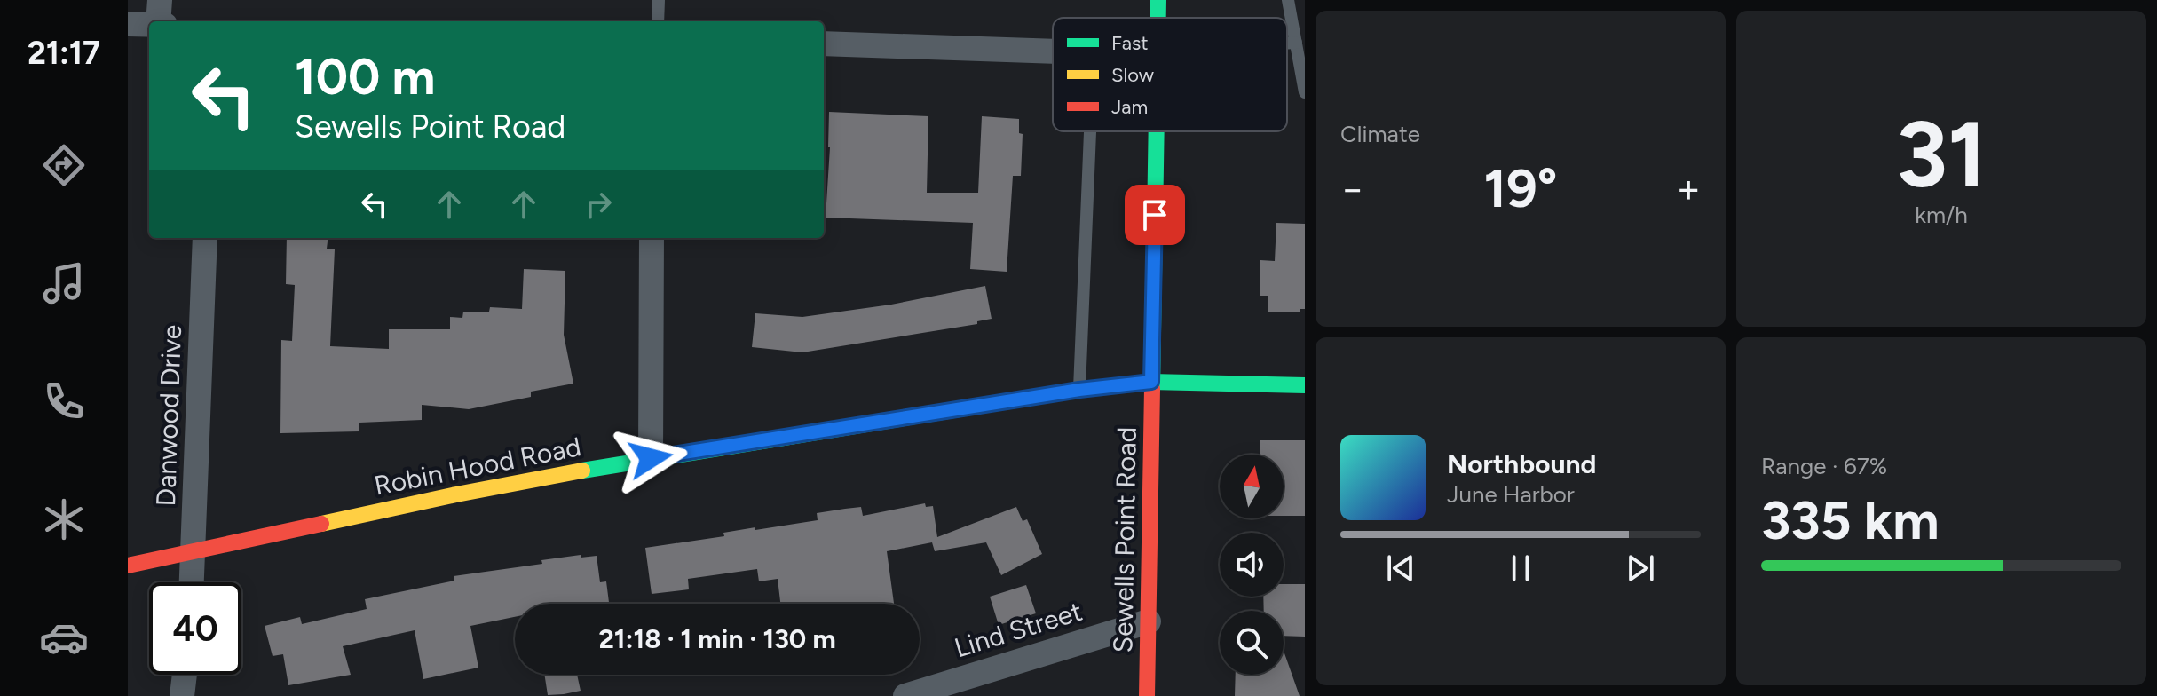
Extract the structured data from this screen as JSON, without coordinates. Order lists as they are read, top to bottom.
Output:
{
  "streets": {
    "street": [
      "Danwood Drive",
      "Robin Hood Road",
      "Sewells Point Road",
      "Lind Street"
    ]
  },
  "crossings": [
    ["Danwood Drive", "Robin Hood Road"],
    ["Robin Hood Road", "Sewells Point Road"],
    ["Sewells Point Road", "Lind Street"]
  ],
  "legend": ["Fast", "Slow", "Jam"],
  "north": "top",
  "page": {
    "tabs": "21:17",
    "tile": [
      "Climate",
      ["31", "km/h"],
      ["Range · 67%", "335 km"]
    ],
    "turn": ["100 m", "Sewells Point Road"],
    "heat": ["−", "19°", "+"],
    "song": ["Northbound", "June Harbor"],
    "limit": "40",
    "trip": "21:18 · 1 min · 130 m"
  }
}
